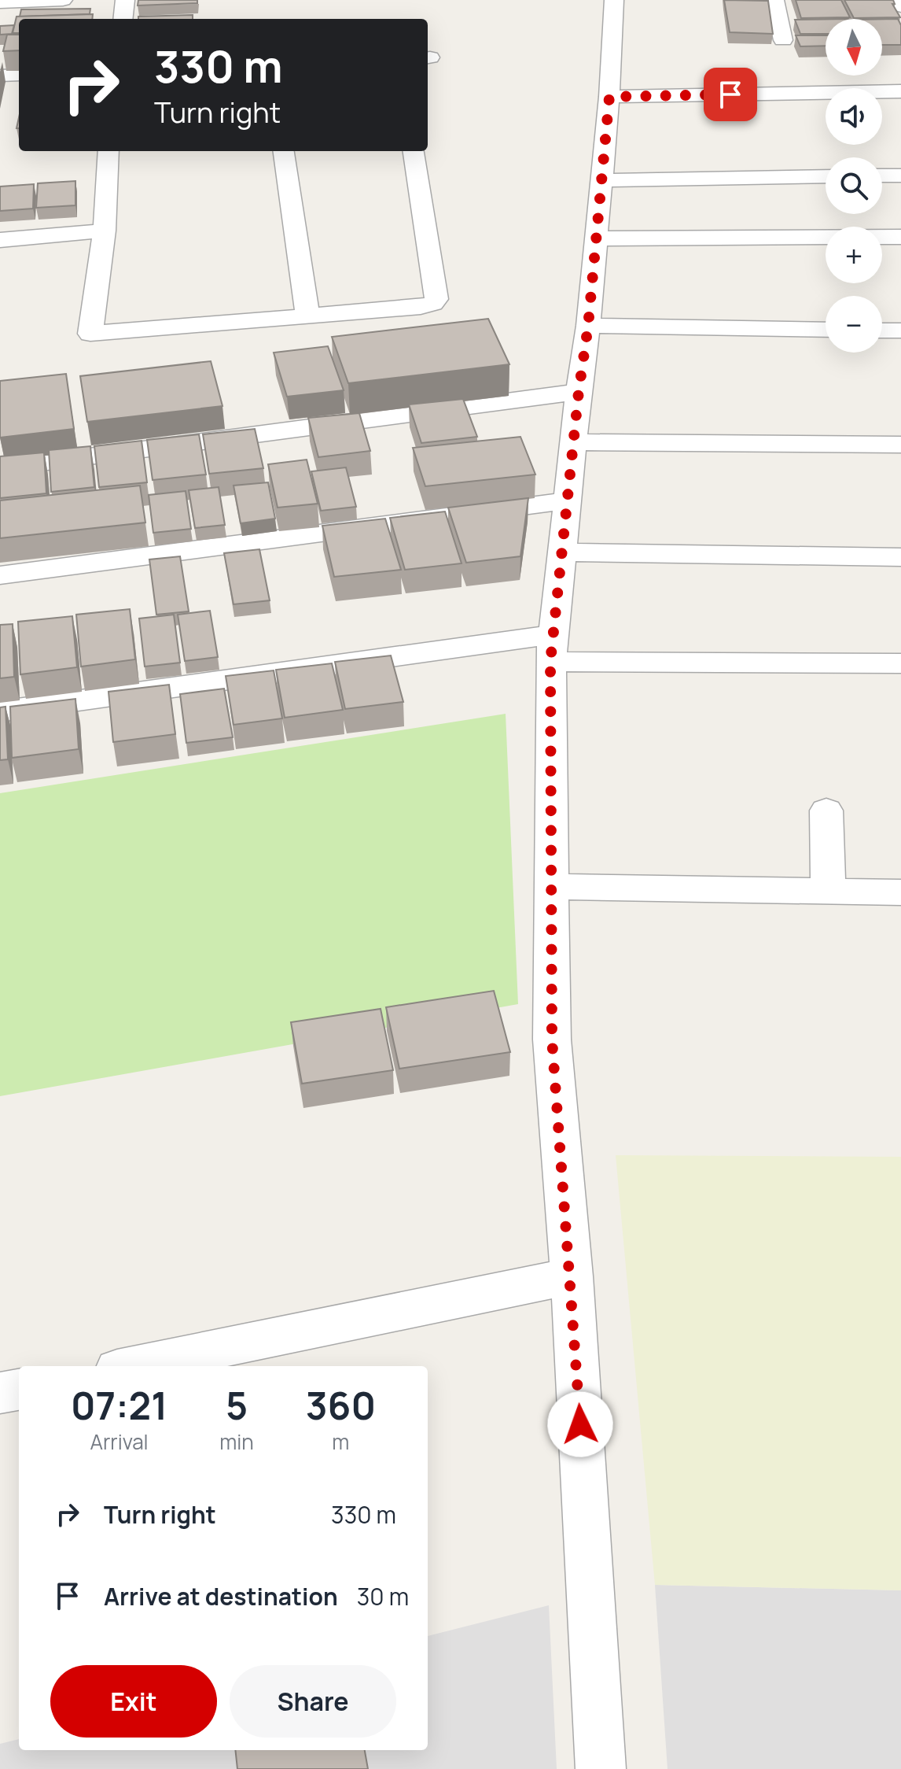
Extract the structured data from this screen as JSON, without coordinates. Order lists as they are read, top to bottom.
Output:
{
  "north": "bottom",
  "page": {
    "map_buttons": ["+", "−"],
    "turn": ["330 m", "Turn right"],
    "eta": [
      "07:21",
      "Arrival",
      "5",
      "min",
      "360",
      "m"
    ],
    "list": [
      {
        "name": "Turn right",
        "value": "330 m"
      },
      {
        "name": "Arrive at destination",
        "value": "30 m"
      }
    ],
    "buttons": ["Exit", "Share"]
  }
}
